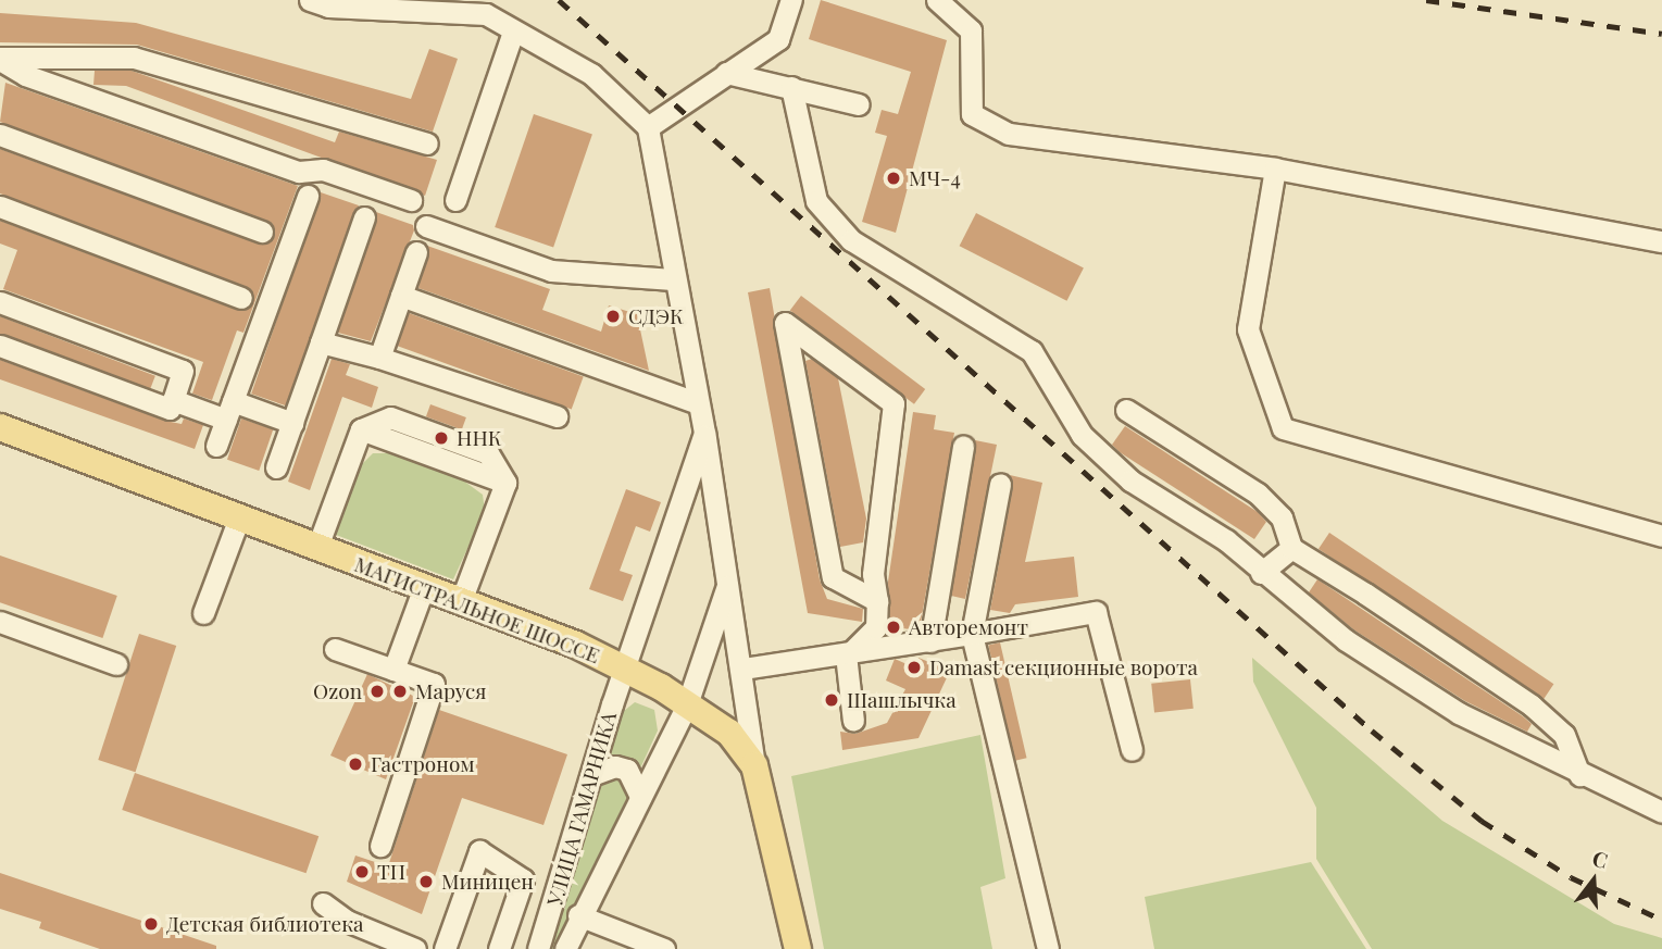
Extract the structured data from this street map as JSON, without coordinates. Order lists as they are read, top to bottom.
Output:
{
  "streets": {
    "main road": ["МАГИСТРАЛЬНОЕ ШОССЕ"],
    "street": ["УЛИЦА ГАМАРНИКА"]
  },
  "crossings": [
    ["МАГИСТРАЛЬНОЕ ШОССЕ", "УЛИЦА ГАМАРНИКА"]
  ],
  "places": [
    "МЧ-4",
    "СДЭК",
    "ННК",
    "Авторемонт",
    "Damast секционные ворота",
    "Ozon",
    "Маруся",
    "Шашлычка",
    "Гастроном",
    "ТП",
    "Миницен",
    "Детская библиотека"
  ],
  "north": "top"
}
